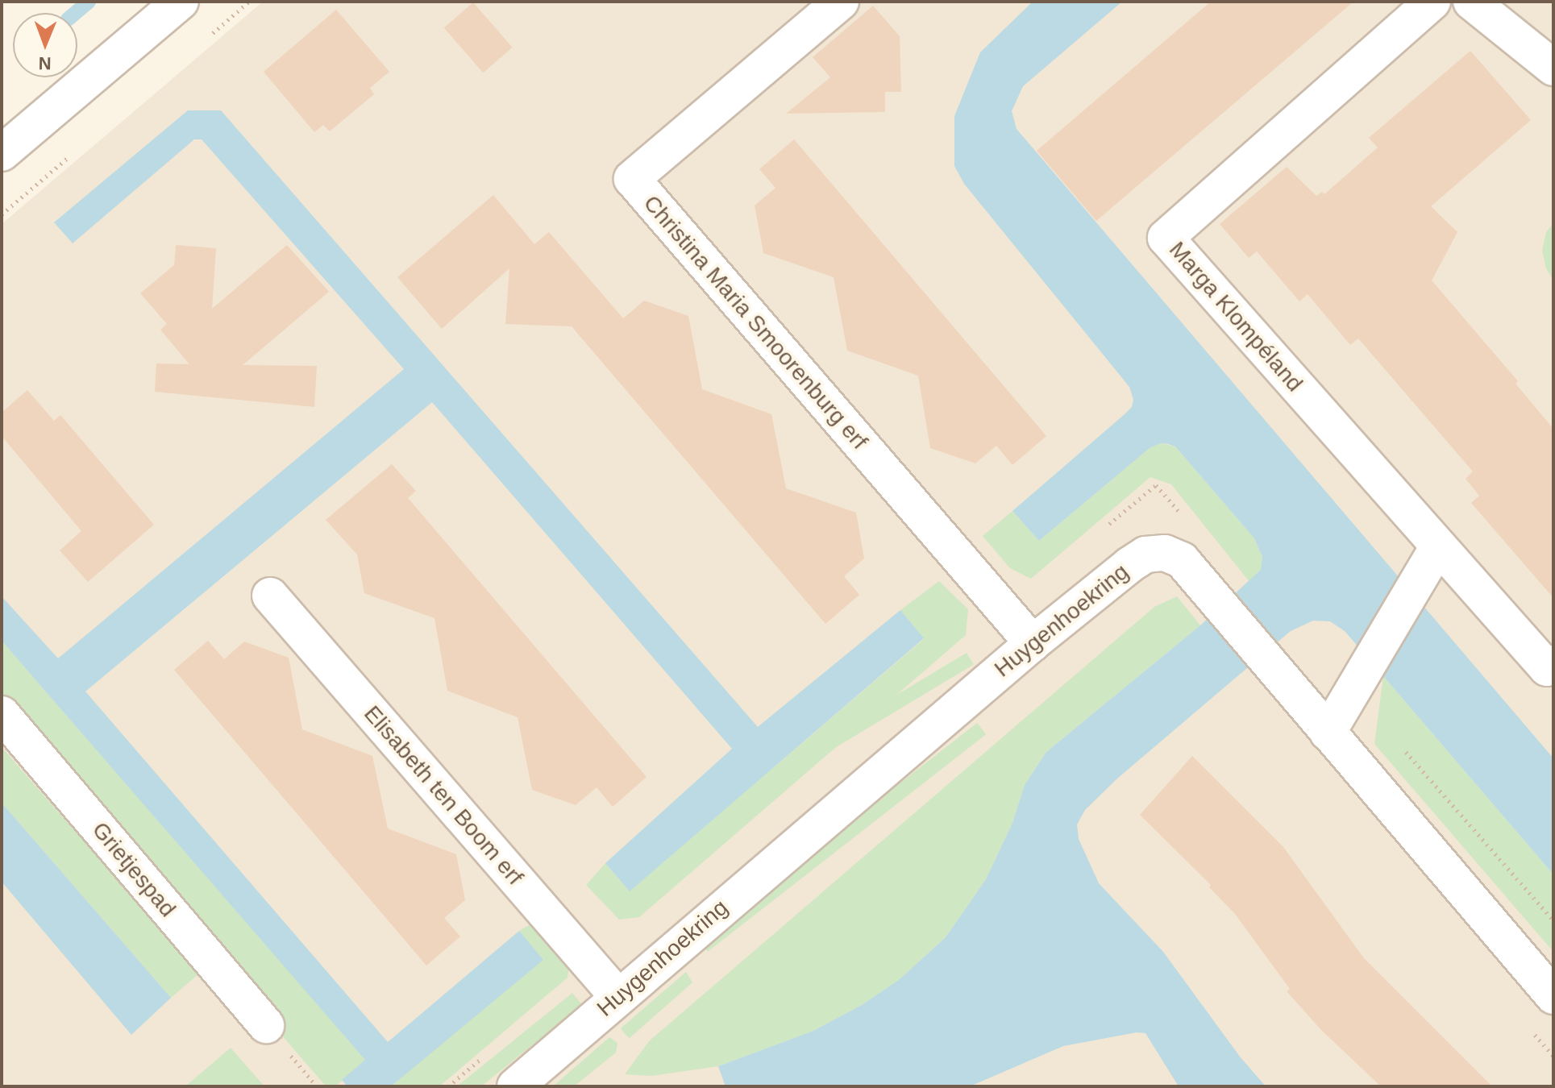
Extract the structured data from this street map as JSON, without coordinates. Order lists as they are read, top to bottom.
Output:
{
  "streets": {
    "street": [
      "Marga Klompéland",
      "Christina Maria Smoorenburg erf",
      "Huygenhoekring",
      "Elisabeth ten Boom erf",
      "Grietjespad"
    ]
  },
  "crossings": [
    ["Christina Maria Smoorenburg erf", "Huygenhoekring"],
    ["Huygenhoekring", "Elisabeth ten Boom erf"]
  ],
  "north": "bottom"
}
